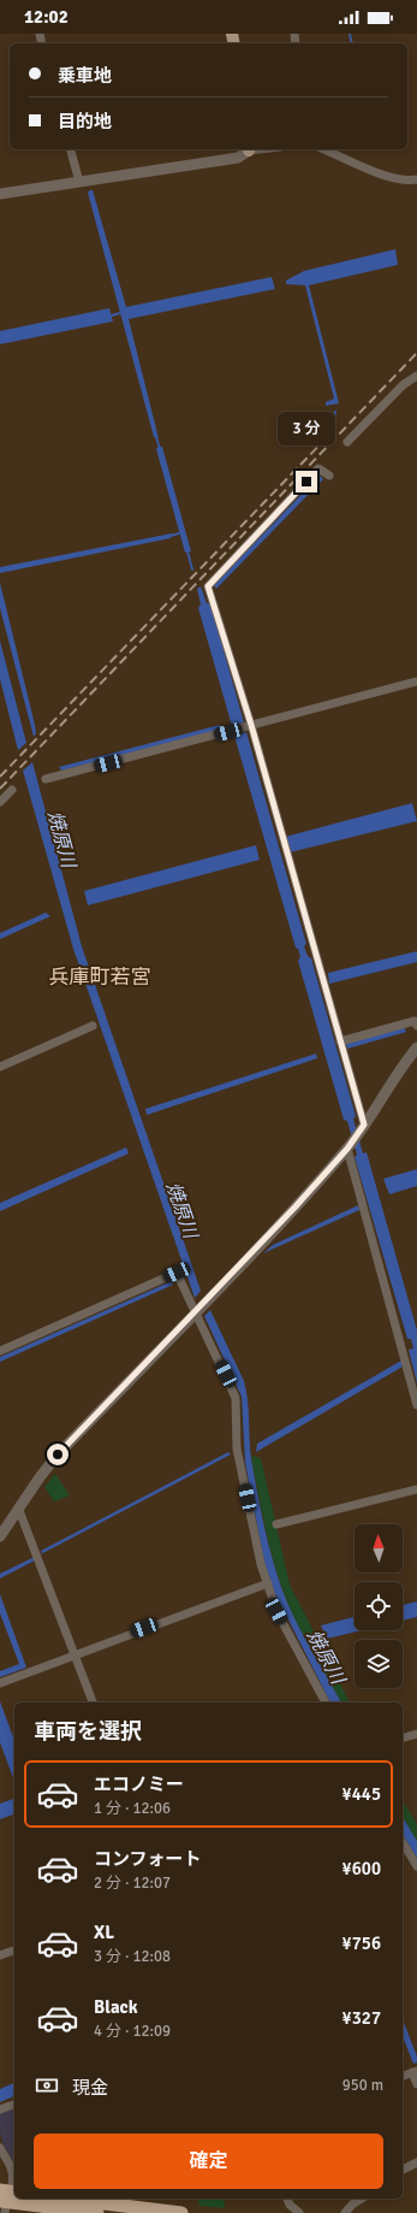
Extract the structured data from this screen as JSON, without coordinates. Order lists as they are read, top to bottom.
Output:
{
  "districts": ["兵庫町若宮"],
  "water": ["焼原川"],
  "north": "top",
  "page": {
    "status": "12:02",
    "banner": ["乗車地", "目的地"],
    "bubble": "3 分",
    "heading": "車両を選択",
    "list": [
      {
        "name": "エコノミー",
        "note": "1 分 · 12:06",
        "value": "¥445"
      },
      {
        "name": "コンフォート",
        "note": "2 分 · 12:07",
        "value": "¥600"
      },
      {
        "name": "XL",
        "note": "3 分 · 12:08",
        "value": "¥756"
      },
      {
        "name": "Black",
        "note": "4 分 · 12:09",
        "value": "¥327"
      }
    ],
    "pay": ["現金", "950 m"],
    "buttons": "確定"
  }
}
